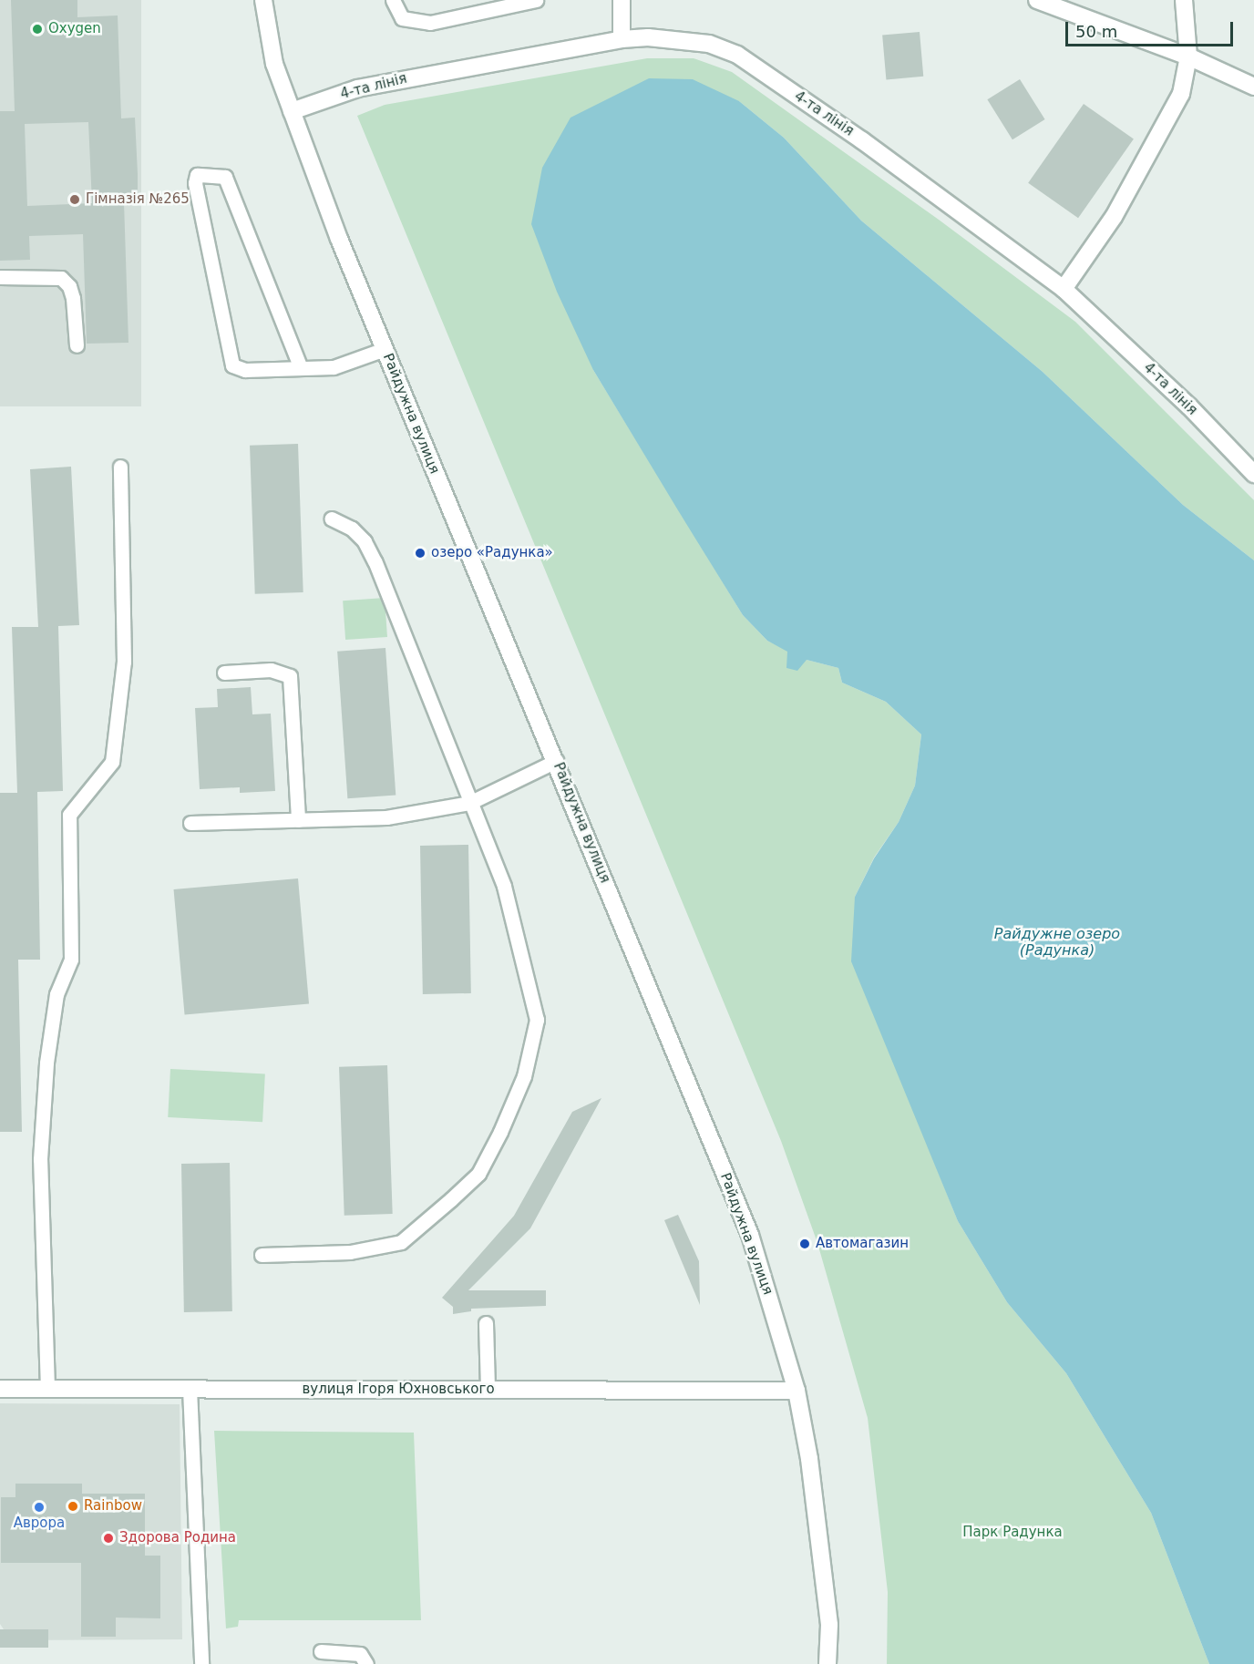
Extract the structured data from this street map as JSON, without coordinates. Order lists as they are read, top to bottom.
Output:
{
  "streets": {
    "street": ["4-та лінія", "Райдужна вулиця", "вулиця Ігоря Юхновського"]
  },
  "crossings": [
    ["4-та лінія", "Райдужна вулиця"],
    ["Райдужна вулиця", "вулиця Ігоря Юхновського"]
  ],
  "water": ["Райдужне озеро (Радунка)"],
  "parks": ["Парк Радунка"],
  "places": [
    "Oxygen",
    "Гімназія №265",
    "озеро «Радунка»",
    "Автомагазин",
    "Rainbow",
    "Аврора",
    "Здорова Родина"
  ],
  "scale_bar": "50 m"
}
